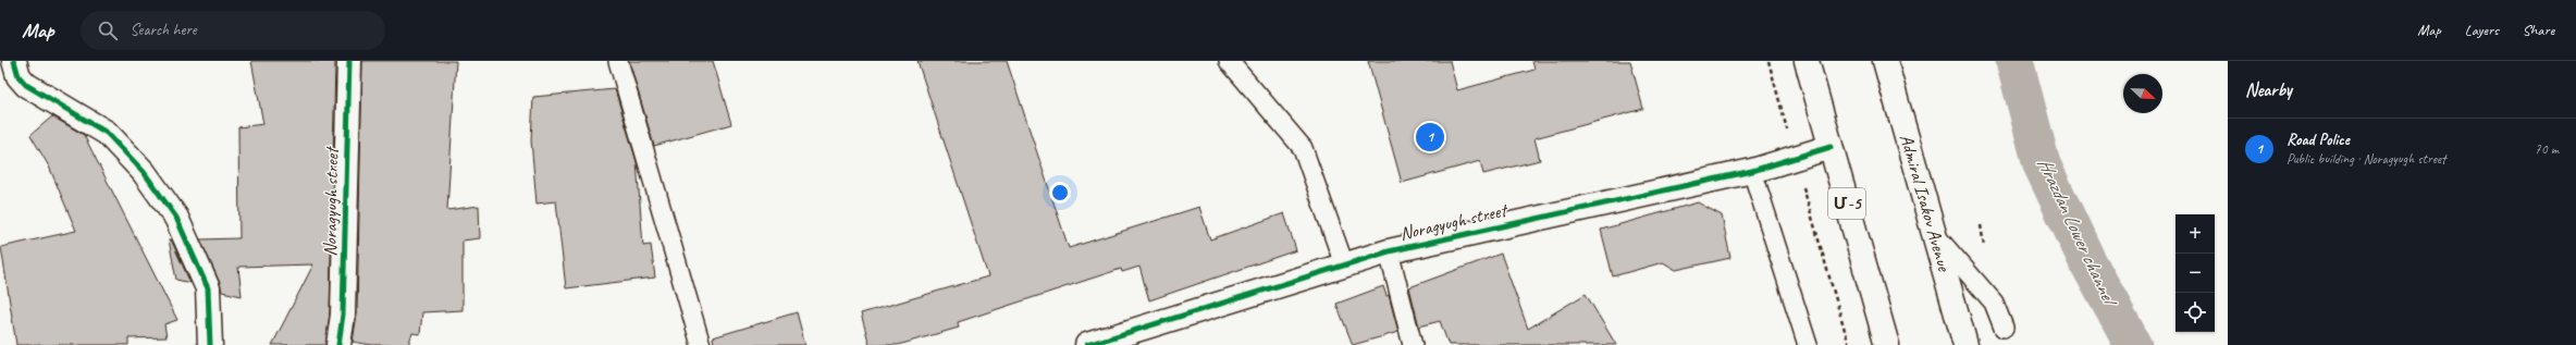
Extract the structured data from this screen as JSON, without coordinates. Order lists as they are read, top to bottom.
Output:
{
  "streets": {
    "main road": ["Noragyugh street", "Admiral Isakov Avenue", "Մ-5"]
  },
  "crossings": [
    ["Noragyugh street", "Մ-5"]
  ],
  "water": ["Hrazdan Lower channel"],
  "north": "bottom right",
  "page": {
    "header": "Map",
    "search": "Search here",
    "nav": ["Map", "Layers", "Share"],
    "heading": "Nearby",
    "list": [
      {
        "mark": "1",
        "name": "Road Police",
        "note": "Public building · Noragyugh street",
        "value": "70 m"
      }
    ],
    "pins": "1",
    "map_buttons": ["+", "−"]
  }
}
